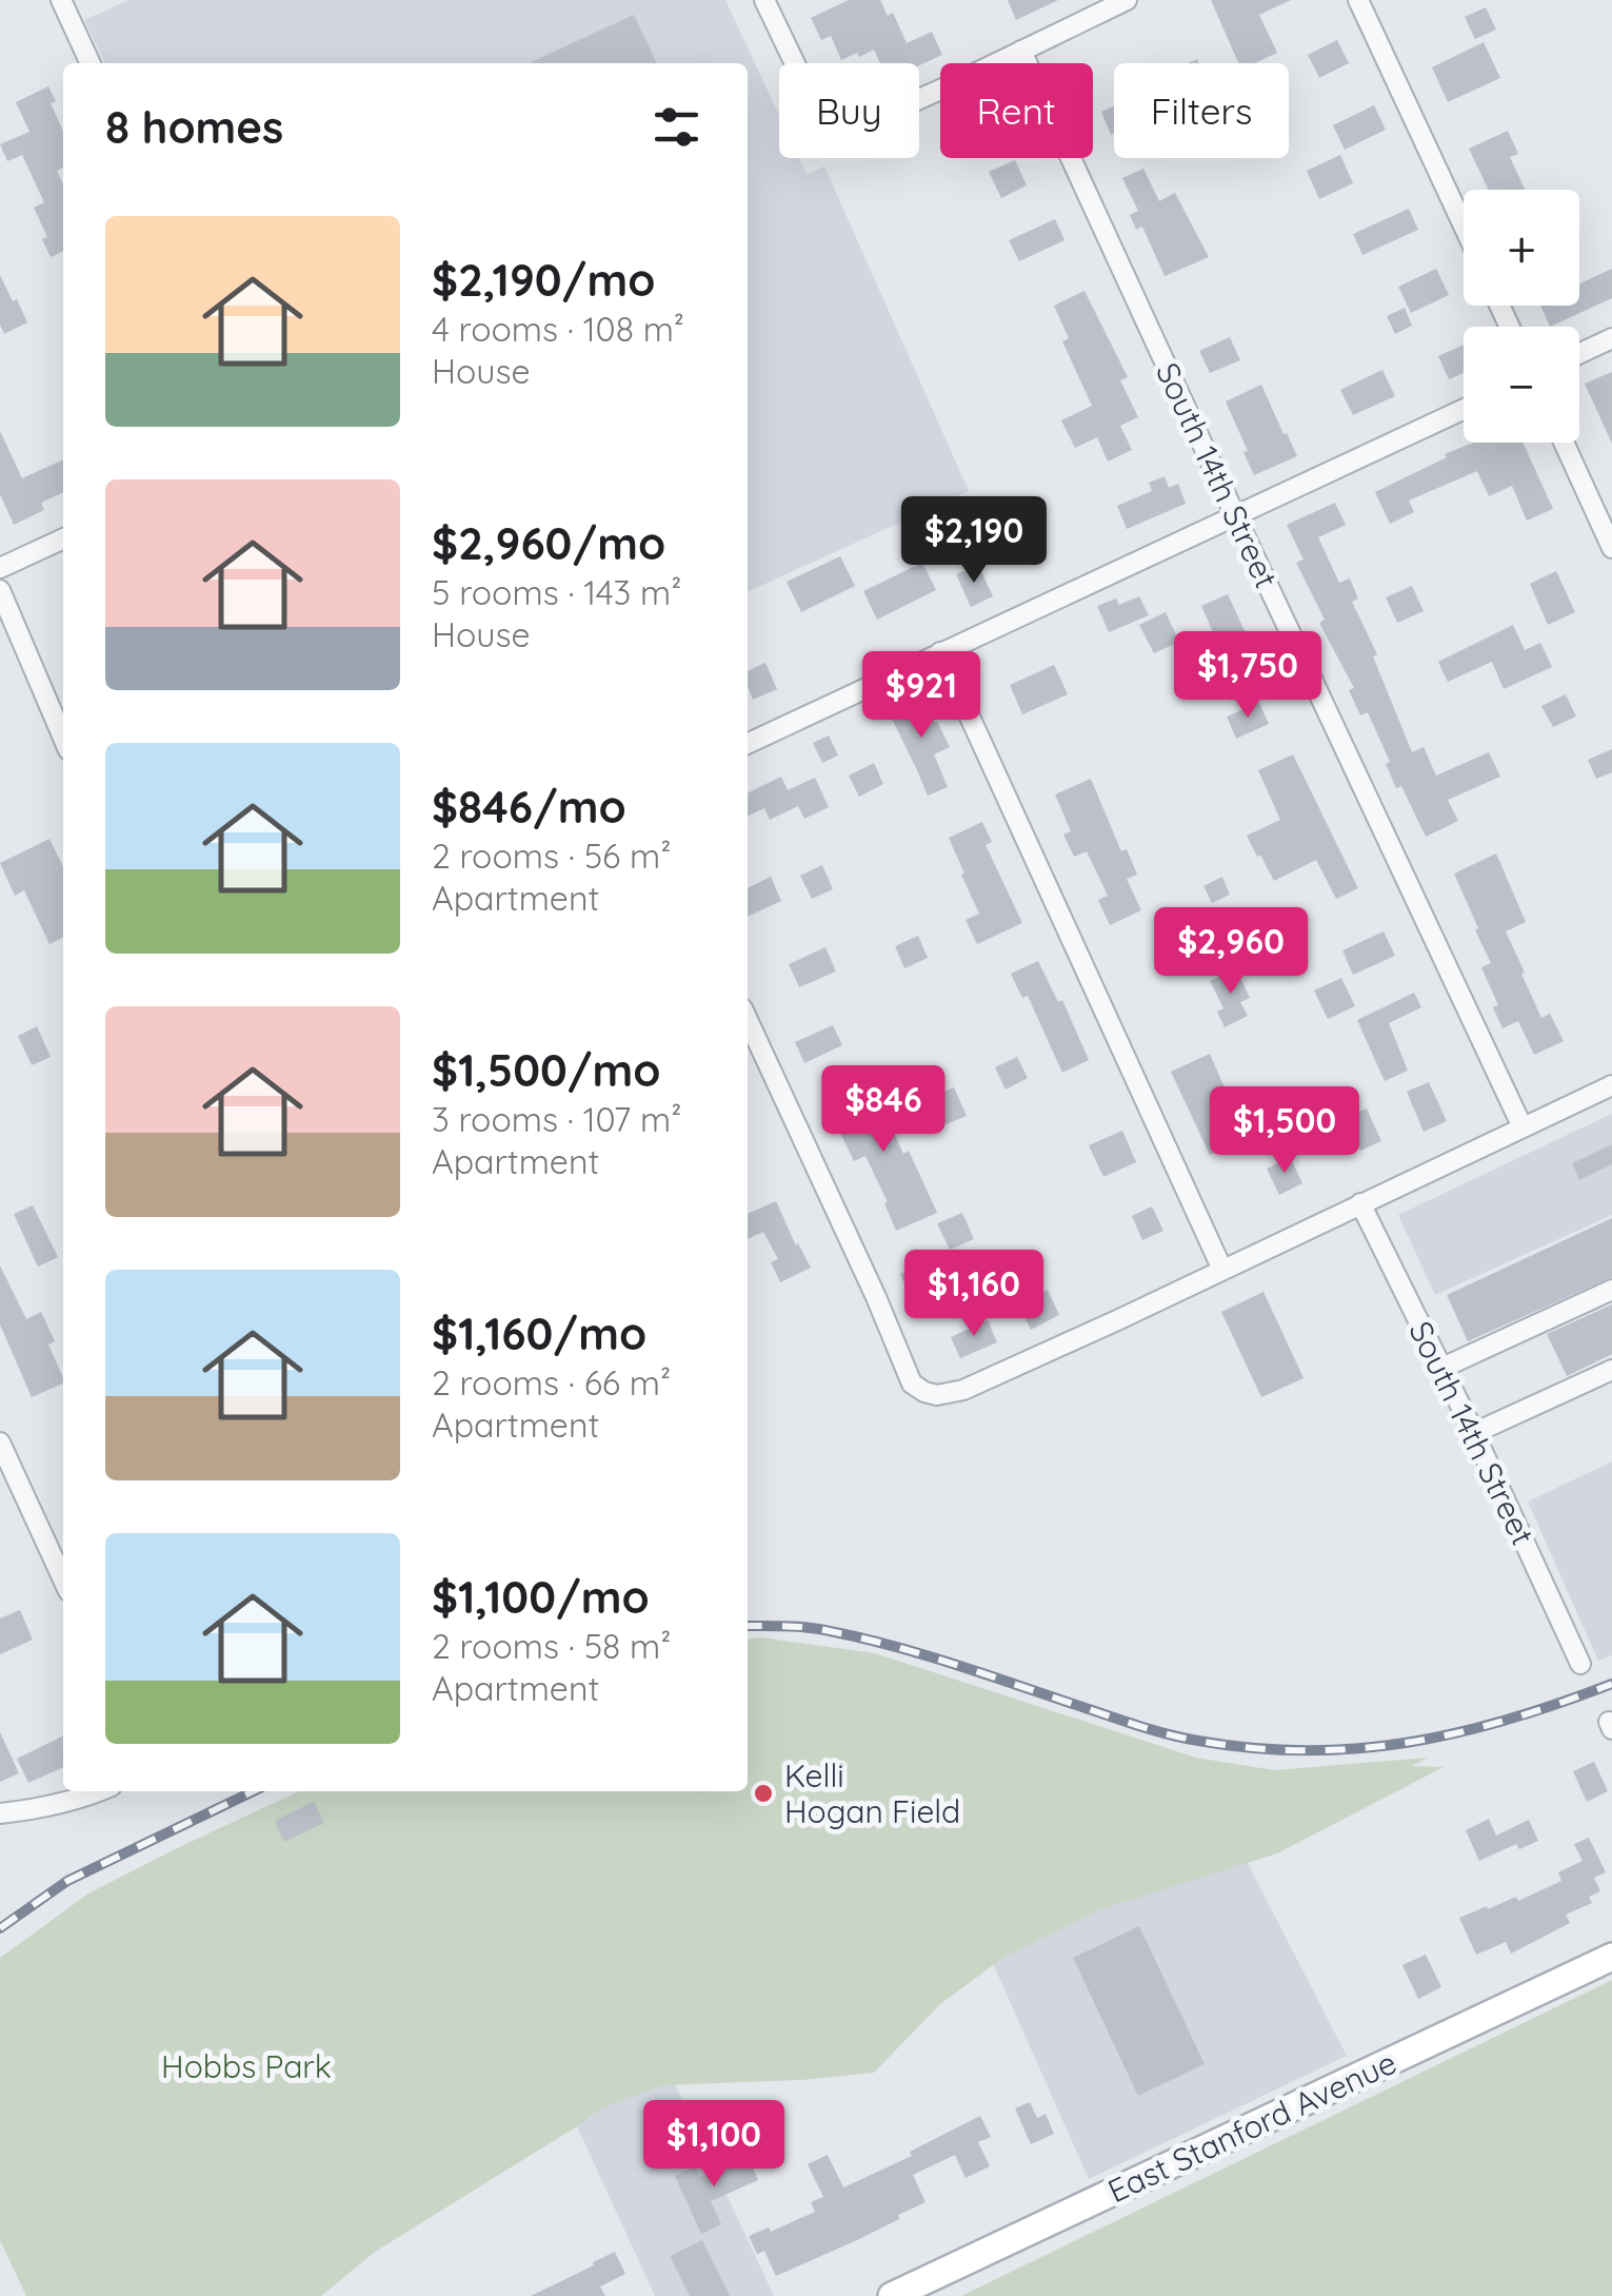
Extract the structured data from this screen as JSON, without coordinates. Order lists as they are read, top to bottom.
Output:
{
  "streets": {
    "main road": ["East Stanford Avenue"],
    "street": ["South 14th Street"]
  },
  "parks": ["Hobbs Park"],
  "places": ["Kelli Hogan Field"],
  "page": {
    "chip": ["Buy", "Rent", "Filters"],
    "heading": "8 homes",
    "map_buttons": ["+", "−"],
    "list": [
      {
        "name": "$2,190/mo",
        "note": "4 rooms · 108 m² · House"
      },
      {
        "name": "$2,960/mo",
        "note": "5 rooms · 143 m² · House"
      },
      {
        "name": "$846/mo",
        "note": "2 rooms · 56 m² · Apartment"
      },
      {
        "name": "$1,500/mo",
        "note": "3 rooms · 107 m² · Apartment"
      },
      {
        "name": "$1,160/mo",
        "note": "2 rooms · 66 m² · Apartment"
      },
      {
        "name": "$1,100/mo",
        "note": "2 rooms · 58 m² · Apartment"
      }
    ],
    "price": [
      "$2,190",
      "$1,750",
      "$921",
      "$2,960",
      "$846",
      "$1,500",
      "$1,160",
      "$1,100"
    ]
  }
}
